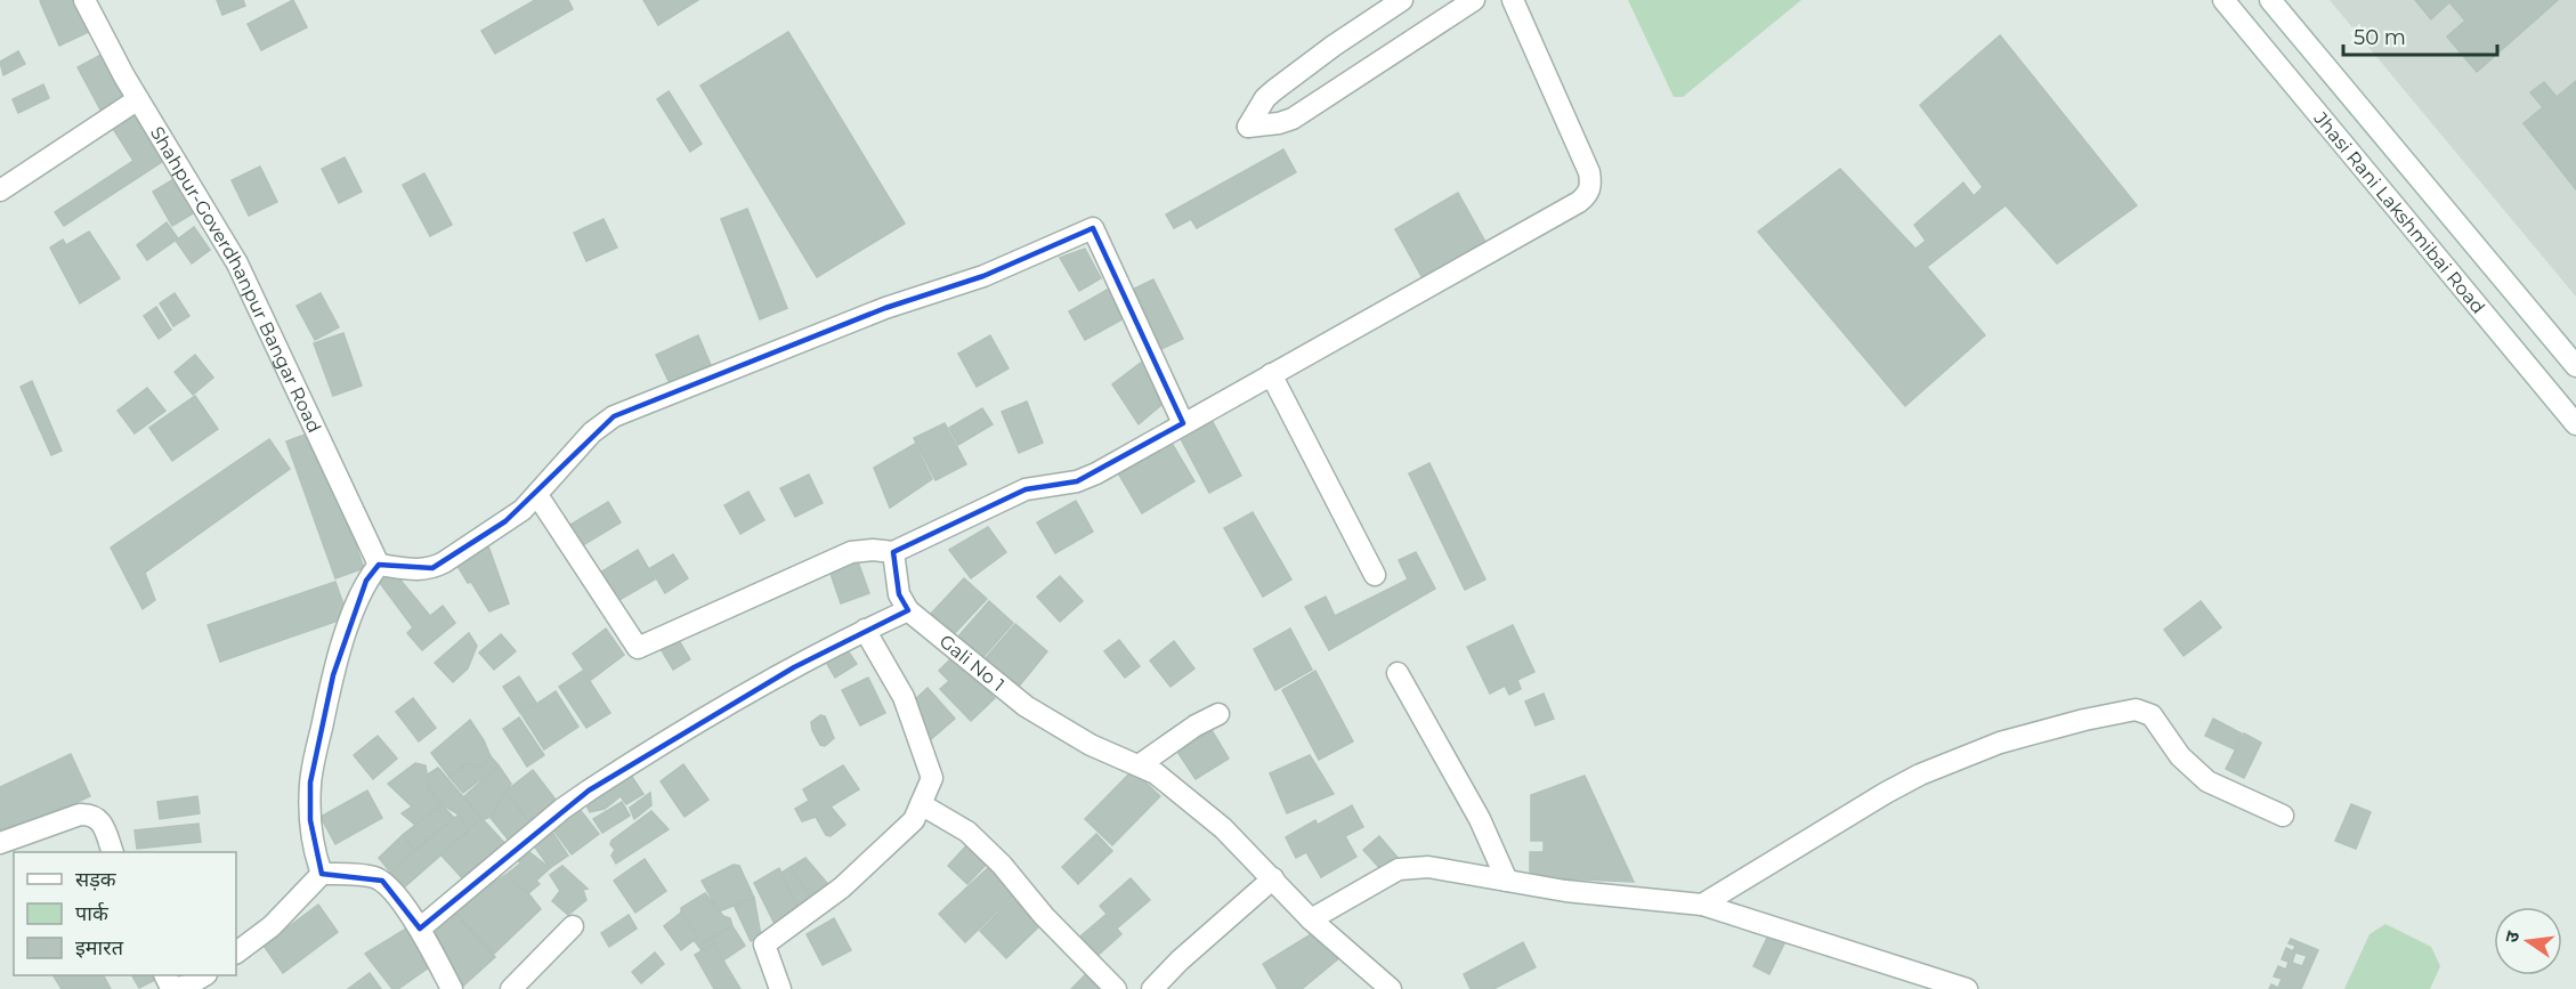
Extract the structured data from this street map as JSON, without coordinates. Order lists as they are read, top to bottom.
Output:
{
  "streets": {
    "street": ["Jhasi Rani Lakshmibai Road", "Shahpur-Goverdhanpur Bangar Road", "Gali No 1"]
  },
  "legend": ["सड़क", "पार्क", "इमारत"],
  "scale_bar": "50 m",
  "north": "left"
}
